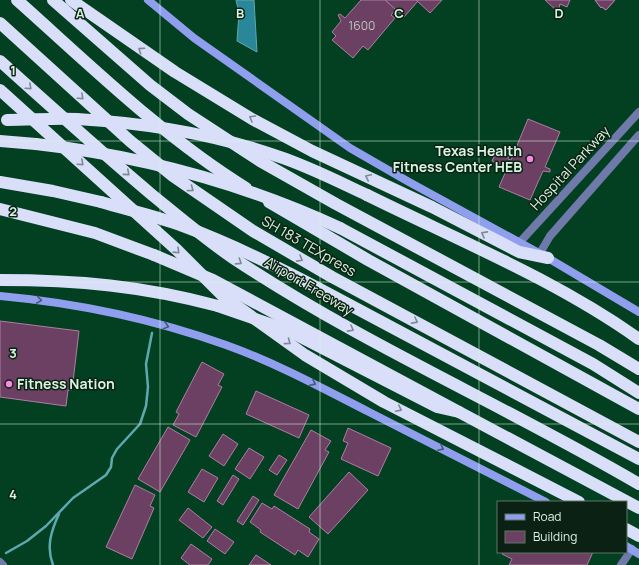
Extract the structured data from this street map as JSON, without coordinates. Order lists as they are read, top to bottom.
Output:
{
  "streets": {
    "highway": ["SH 183 TEXpress", "Airport Freeway"],
    "street": ["Hospital Parkway"]
  },
  "places": ["Texas Health Fitness Center HEB", "Fitness Nation"],
  "house_numbers": ["1600"],
  "legend": ["Road", "Building"],
  "grid": {
    "columns": [
      "A",
      "B",
      "C",
      "D"
    ],
    "rows": [
      "1",
      "2",
      "3",
      "4"
    ]
  }
}
